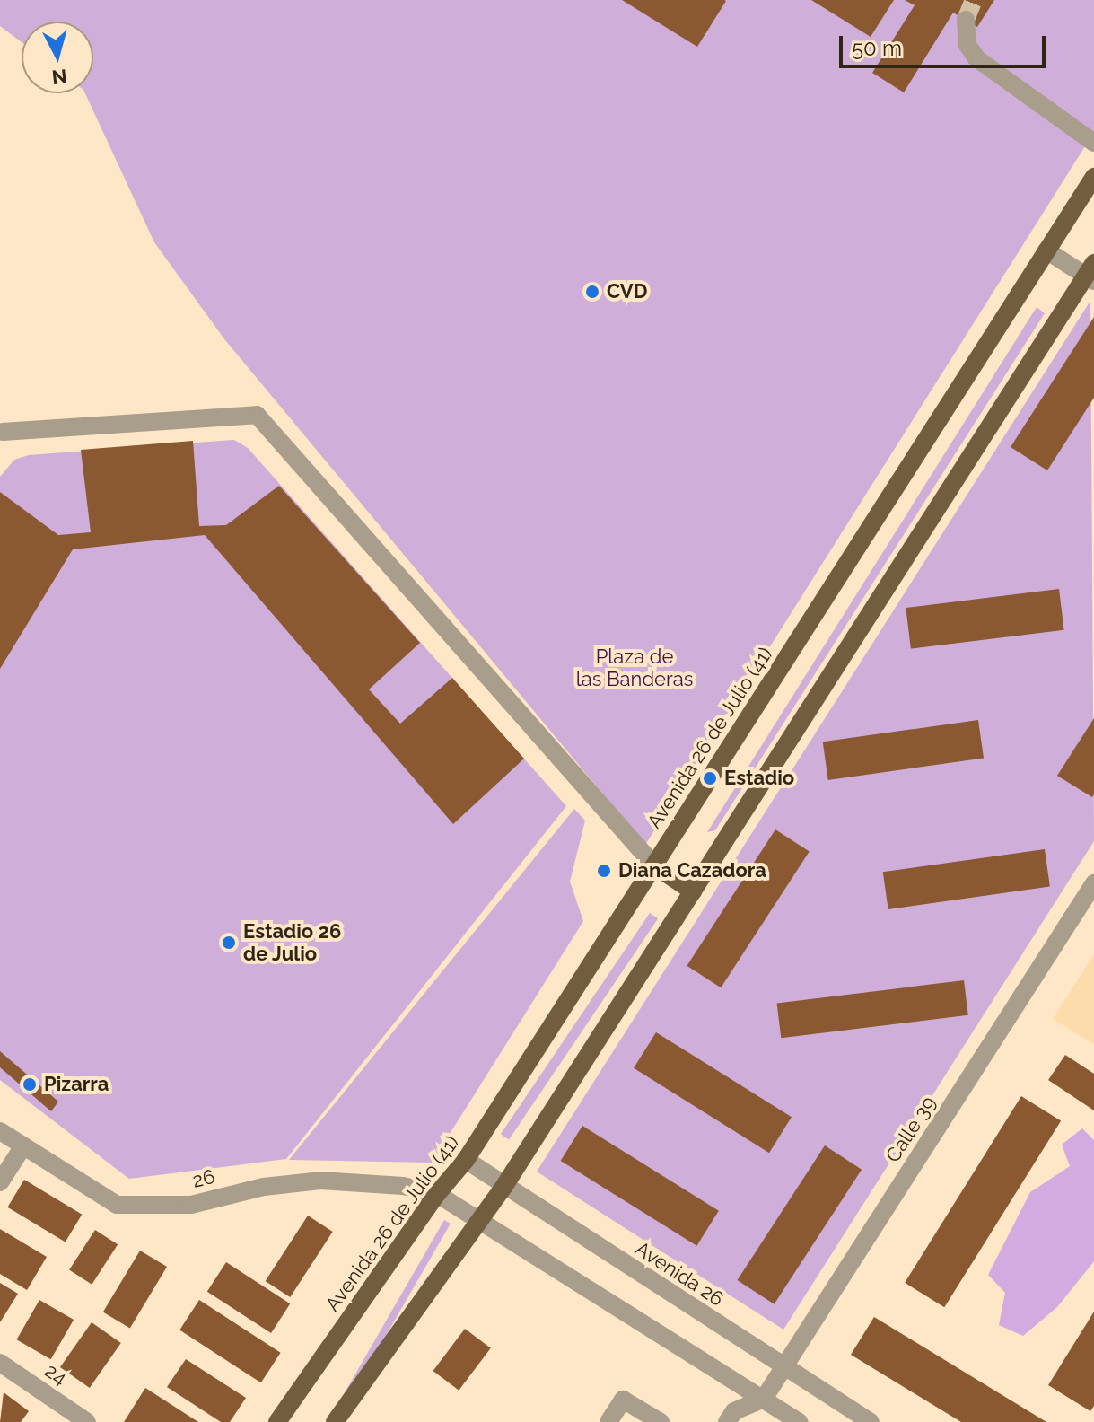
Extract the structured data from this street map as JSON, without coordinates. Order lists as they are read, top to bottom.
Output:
{
  "streets": {
    "main road": ["Avenida 26 de Julio (41)"],
    "street": [
      "Calle 39",
      "26",
      "Avenida 26",
      "24"
    ]
  },
  "crossings": [
    ["Avenida 26 de Julio (41)", "26"],
    ["Avenida 26 de Julio (41)", "Avenida 26"],
    ["Calle 39", "Avenida 26"]
  ],
  "parks": ["Plaza de las Banderas"],
  "places": [
    "CVD",
    "Estadio",
    "Diana Cazadora",
    "Estadio 26 de Julio",
    "Pizarra"
  ],
  "scale_bar": "50 m",
  "north": "bottom"
}
